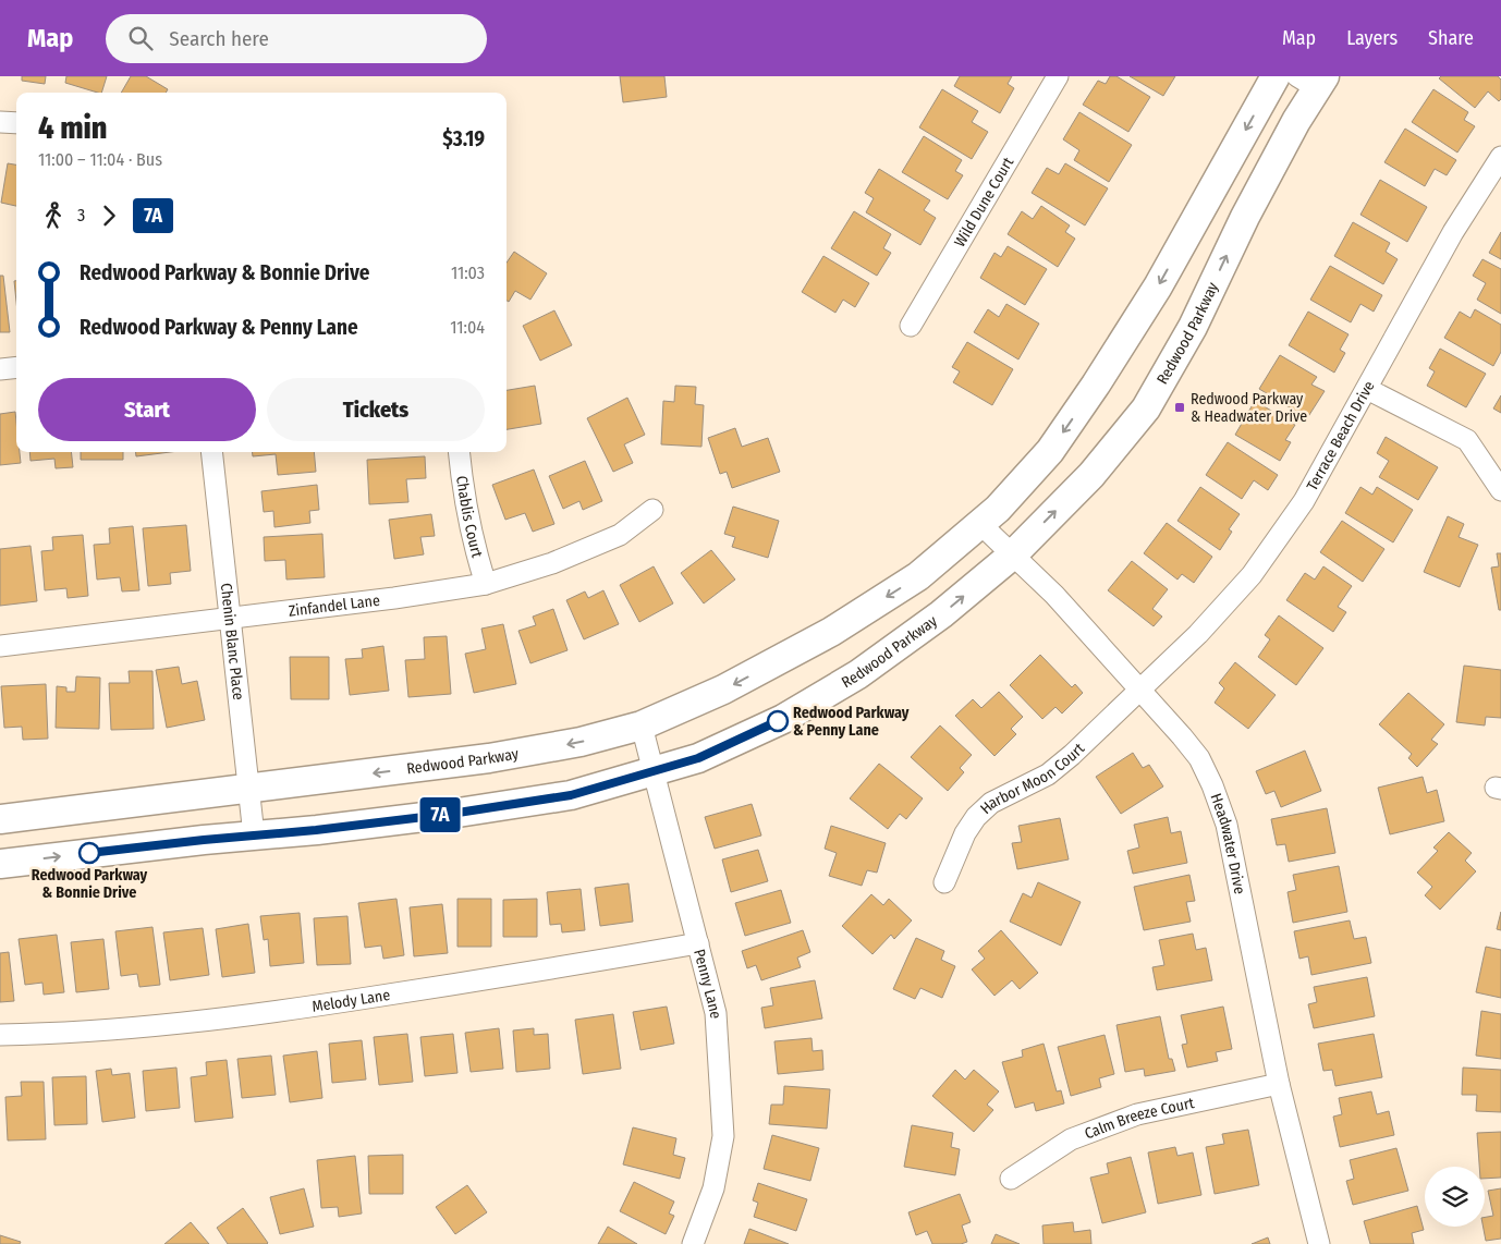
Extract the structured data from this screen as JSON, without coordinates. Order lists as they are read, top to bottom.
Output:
{
  "streets": {
    "main road": ["Redwood Parkway"],
    "street": [
      "Wild Dune Court",
      "Terrace Beach Drive",
      "Chablis Court",
      "Zinfandel Lane",
      "Chenin Blanc Place",
      "Harbor Moon Court",
      "Headwater Drive",
      "Penny Lane",
      "Melody Lane",
      "Calm Breeze Court"
    ]
  },
  "crossings": [
    ["Redwood Parkway", "Chenin Blanc Place"],
    ["Redwood Parkway", "Headwater Drive"],
    ["Redwood Parkway", "Penny Lane"],
    ["Terrace Beach Drive", "Harbor Moon Court"],
    ["Terrace Beach Drive", "Headwater Drive"],
    ["Chablis Court", "Zinfandel Lane"],
    ["Zinfandel Lane", "Chenin Blanc Place"],
    ["Harbor Moon Court", "Headwater Drive"],
    ["Headwater Drive", "Calm Breeze Court"],
    ["Penny Lane", "Melody Lane"]
  ],
  "places": {
    "transit": ["Redwood Parkway & Headwater Drive"],
    "other": ["Redwood Parkway & Penny Lane", "Redwood Parkway & Bonnie Drive"]
  },
  "lines": ["bus line 7A"],
  "page": {
    "header": "Map",
    "search": "Search here",
    "nav": ["Map", "Layers", "Share"],
    "on_map": "7A",
    "heading": ["4 min", "11:00 – 11:04 · Bus", "$3.19"],
    "legs": ["3", "7A"],
    "list": [
      {
        "name": "Redwood Parkway & Bonnie Drive",
        "value": "11:03"
      },
      {
        "name": "Redwood Parkway & Penny Lane",
        "value": "11:04"
      }
    ],
    "buttons": ["Start", "Tickets"]
  }
}
